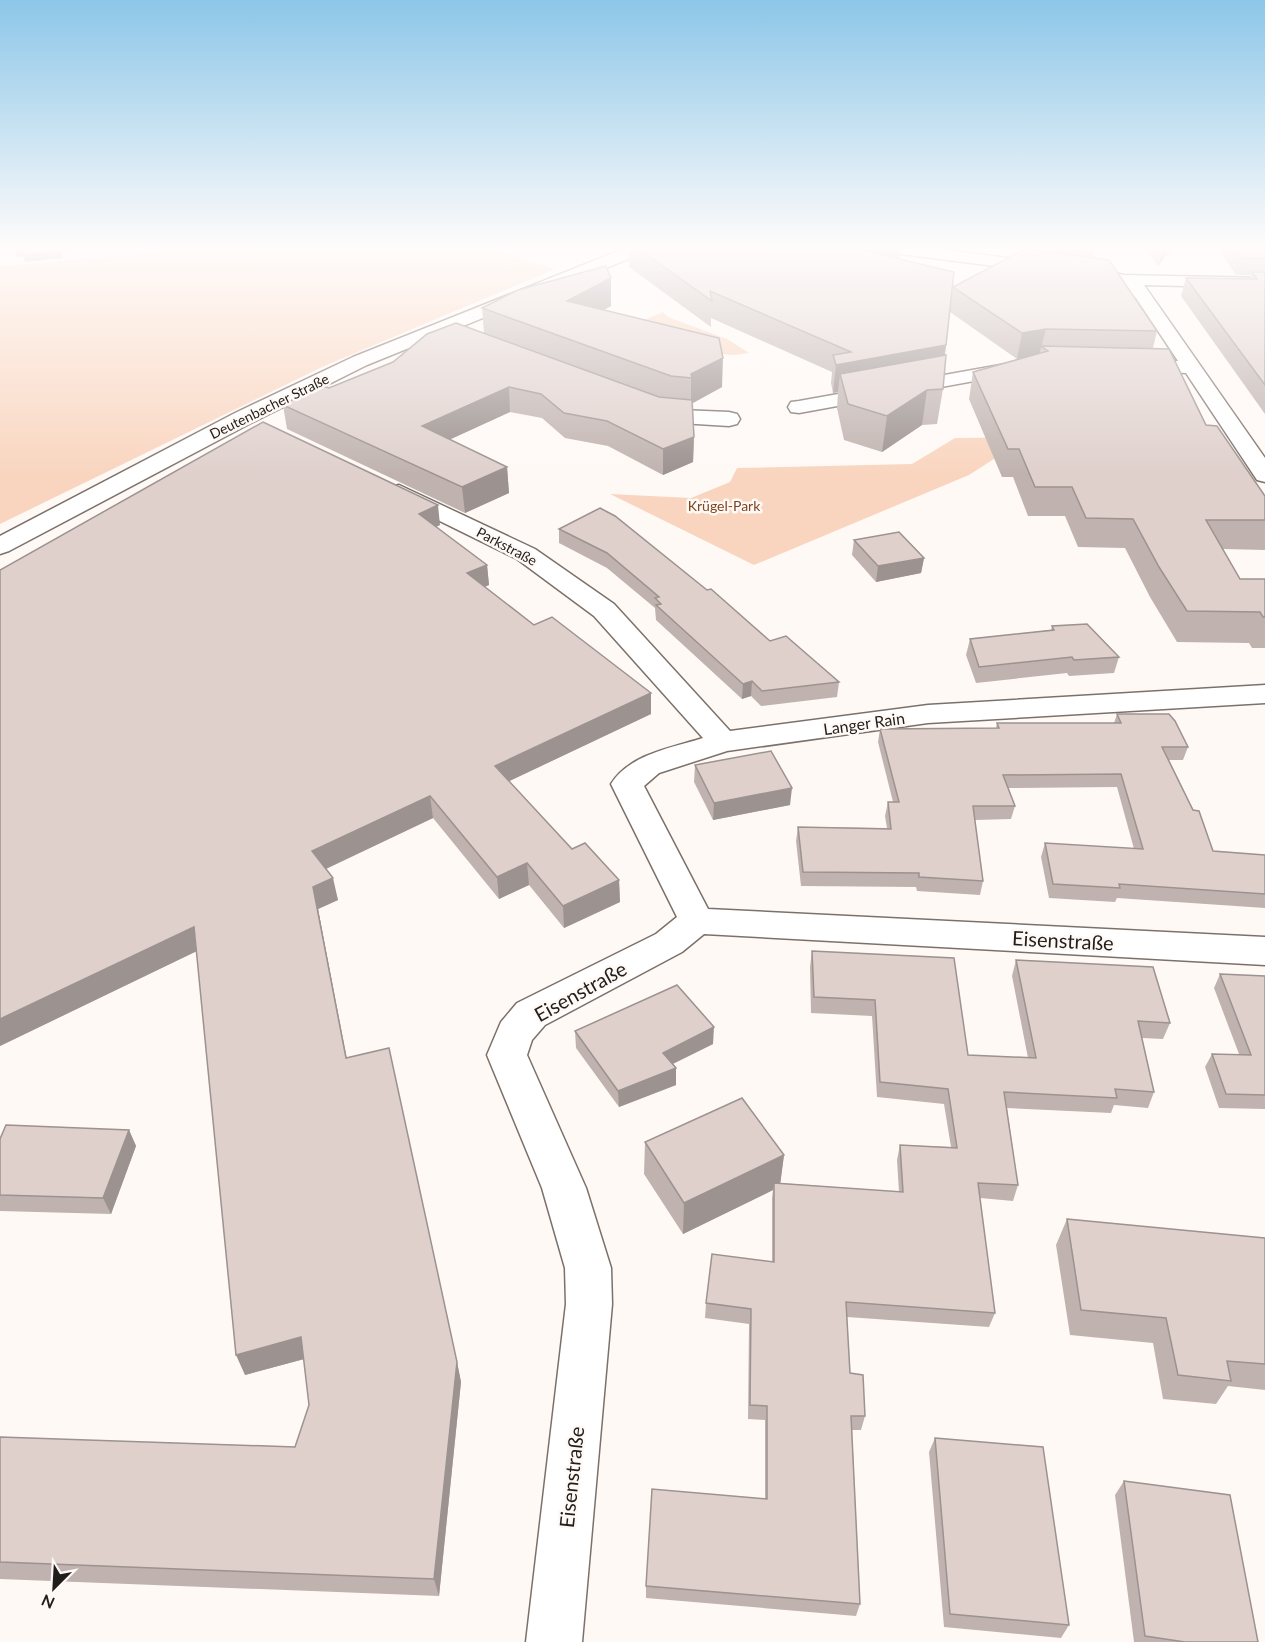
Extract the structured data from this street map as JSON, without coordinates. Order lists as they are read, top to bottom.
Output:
{
  "streets": {
    "street": [
      "Deutenbacher Straße",
      "Parkstraße",
      "Langer Rain",
      "Eisenstraße"
    ]
  },
  "crossings": [
    ["Parkstraße", "Langer Rain"],
    ["Langer Rain", "Eisenstraße"]
  ],
  "parks": ["Krügel-Park"],
  "north": "bottom left"
}
